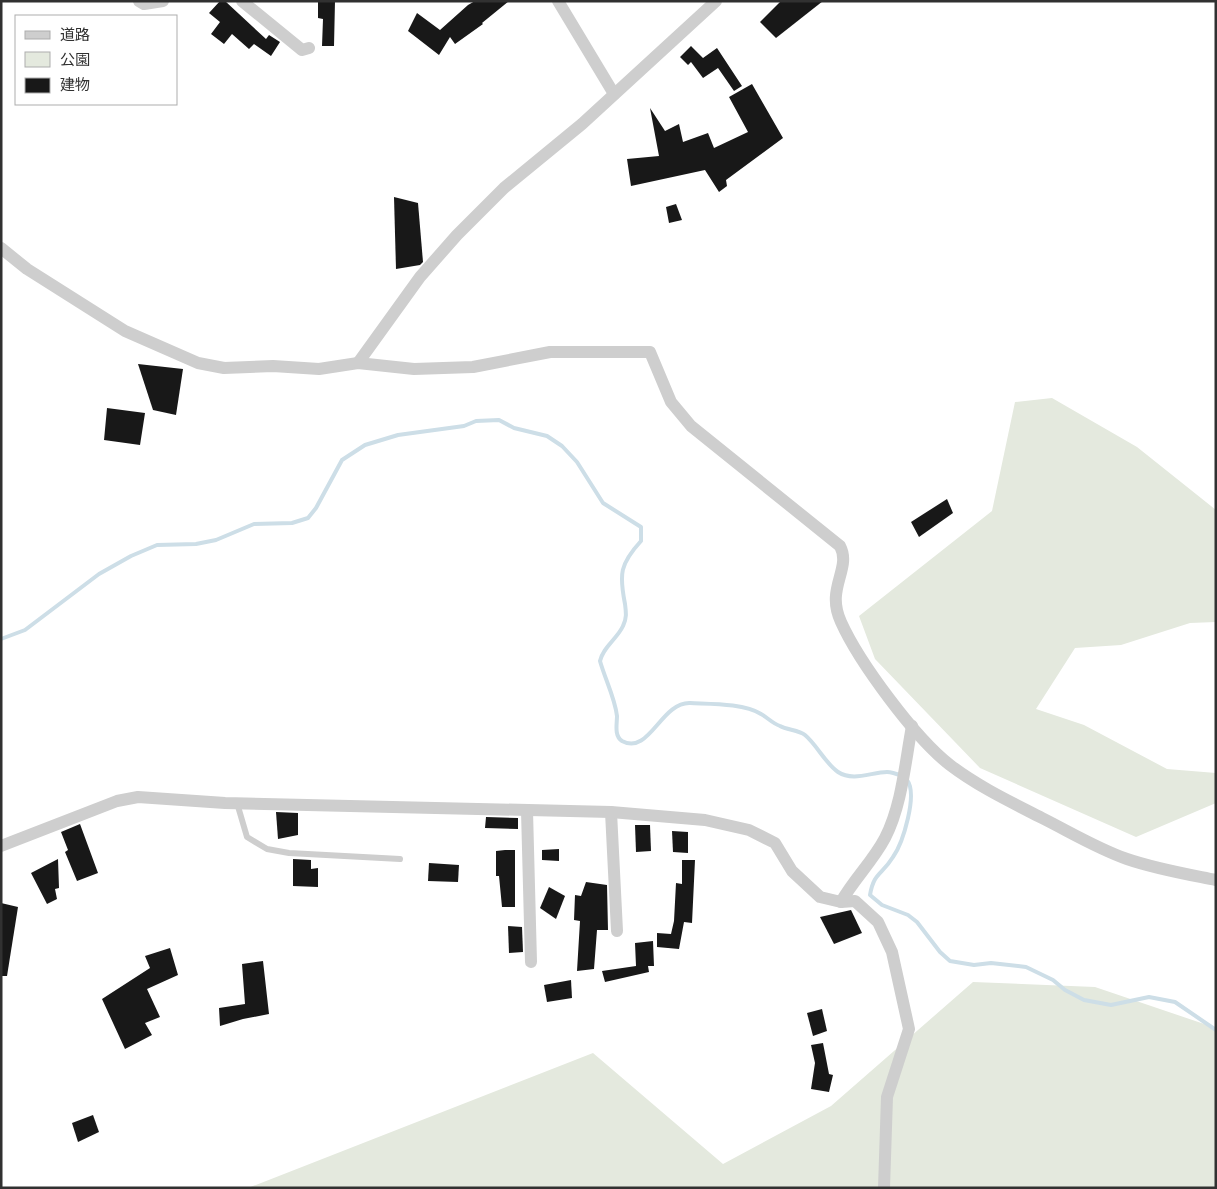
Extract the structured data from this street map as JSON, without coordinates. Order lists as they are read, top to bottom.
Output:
{
  "legend": ["道路", "公園", "建物"]
}
